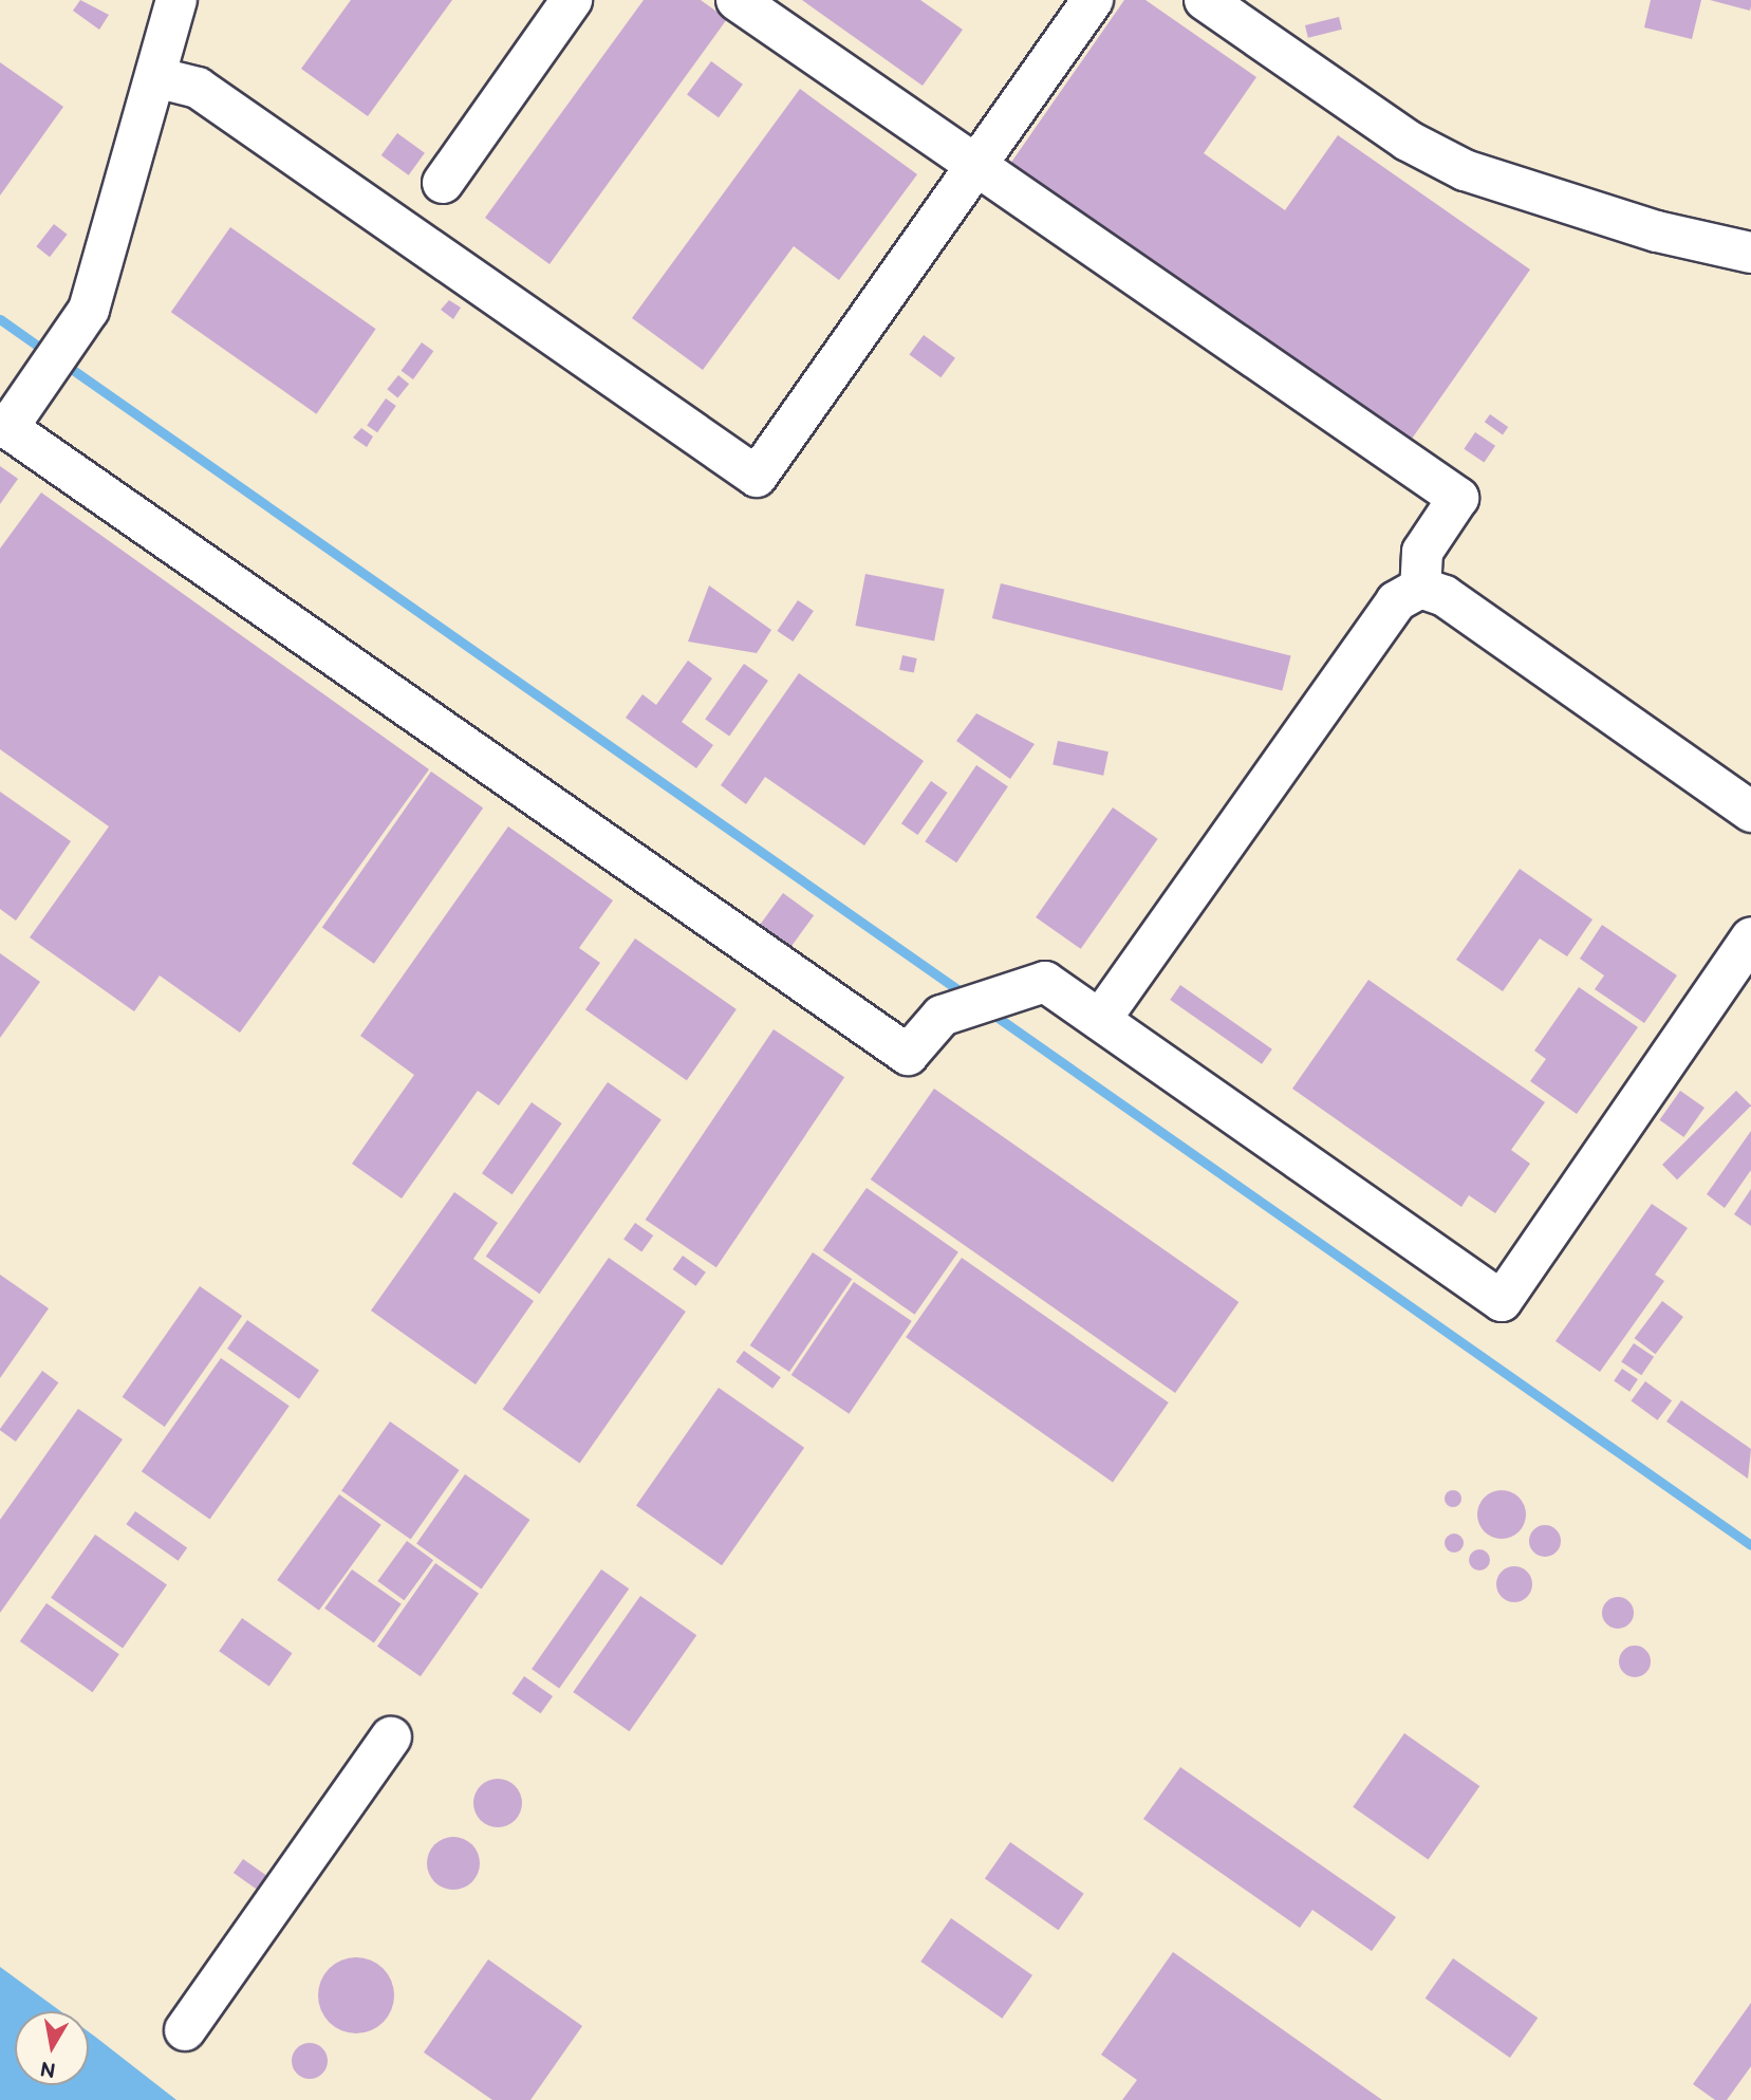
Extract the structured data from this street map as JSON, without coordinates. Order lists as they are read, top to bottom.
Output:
{
  "north": "bottom"
}
